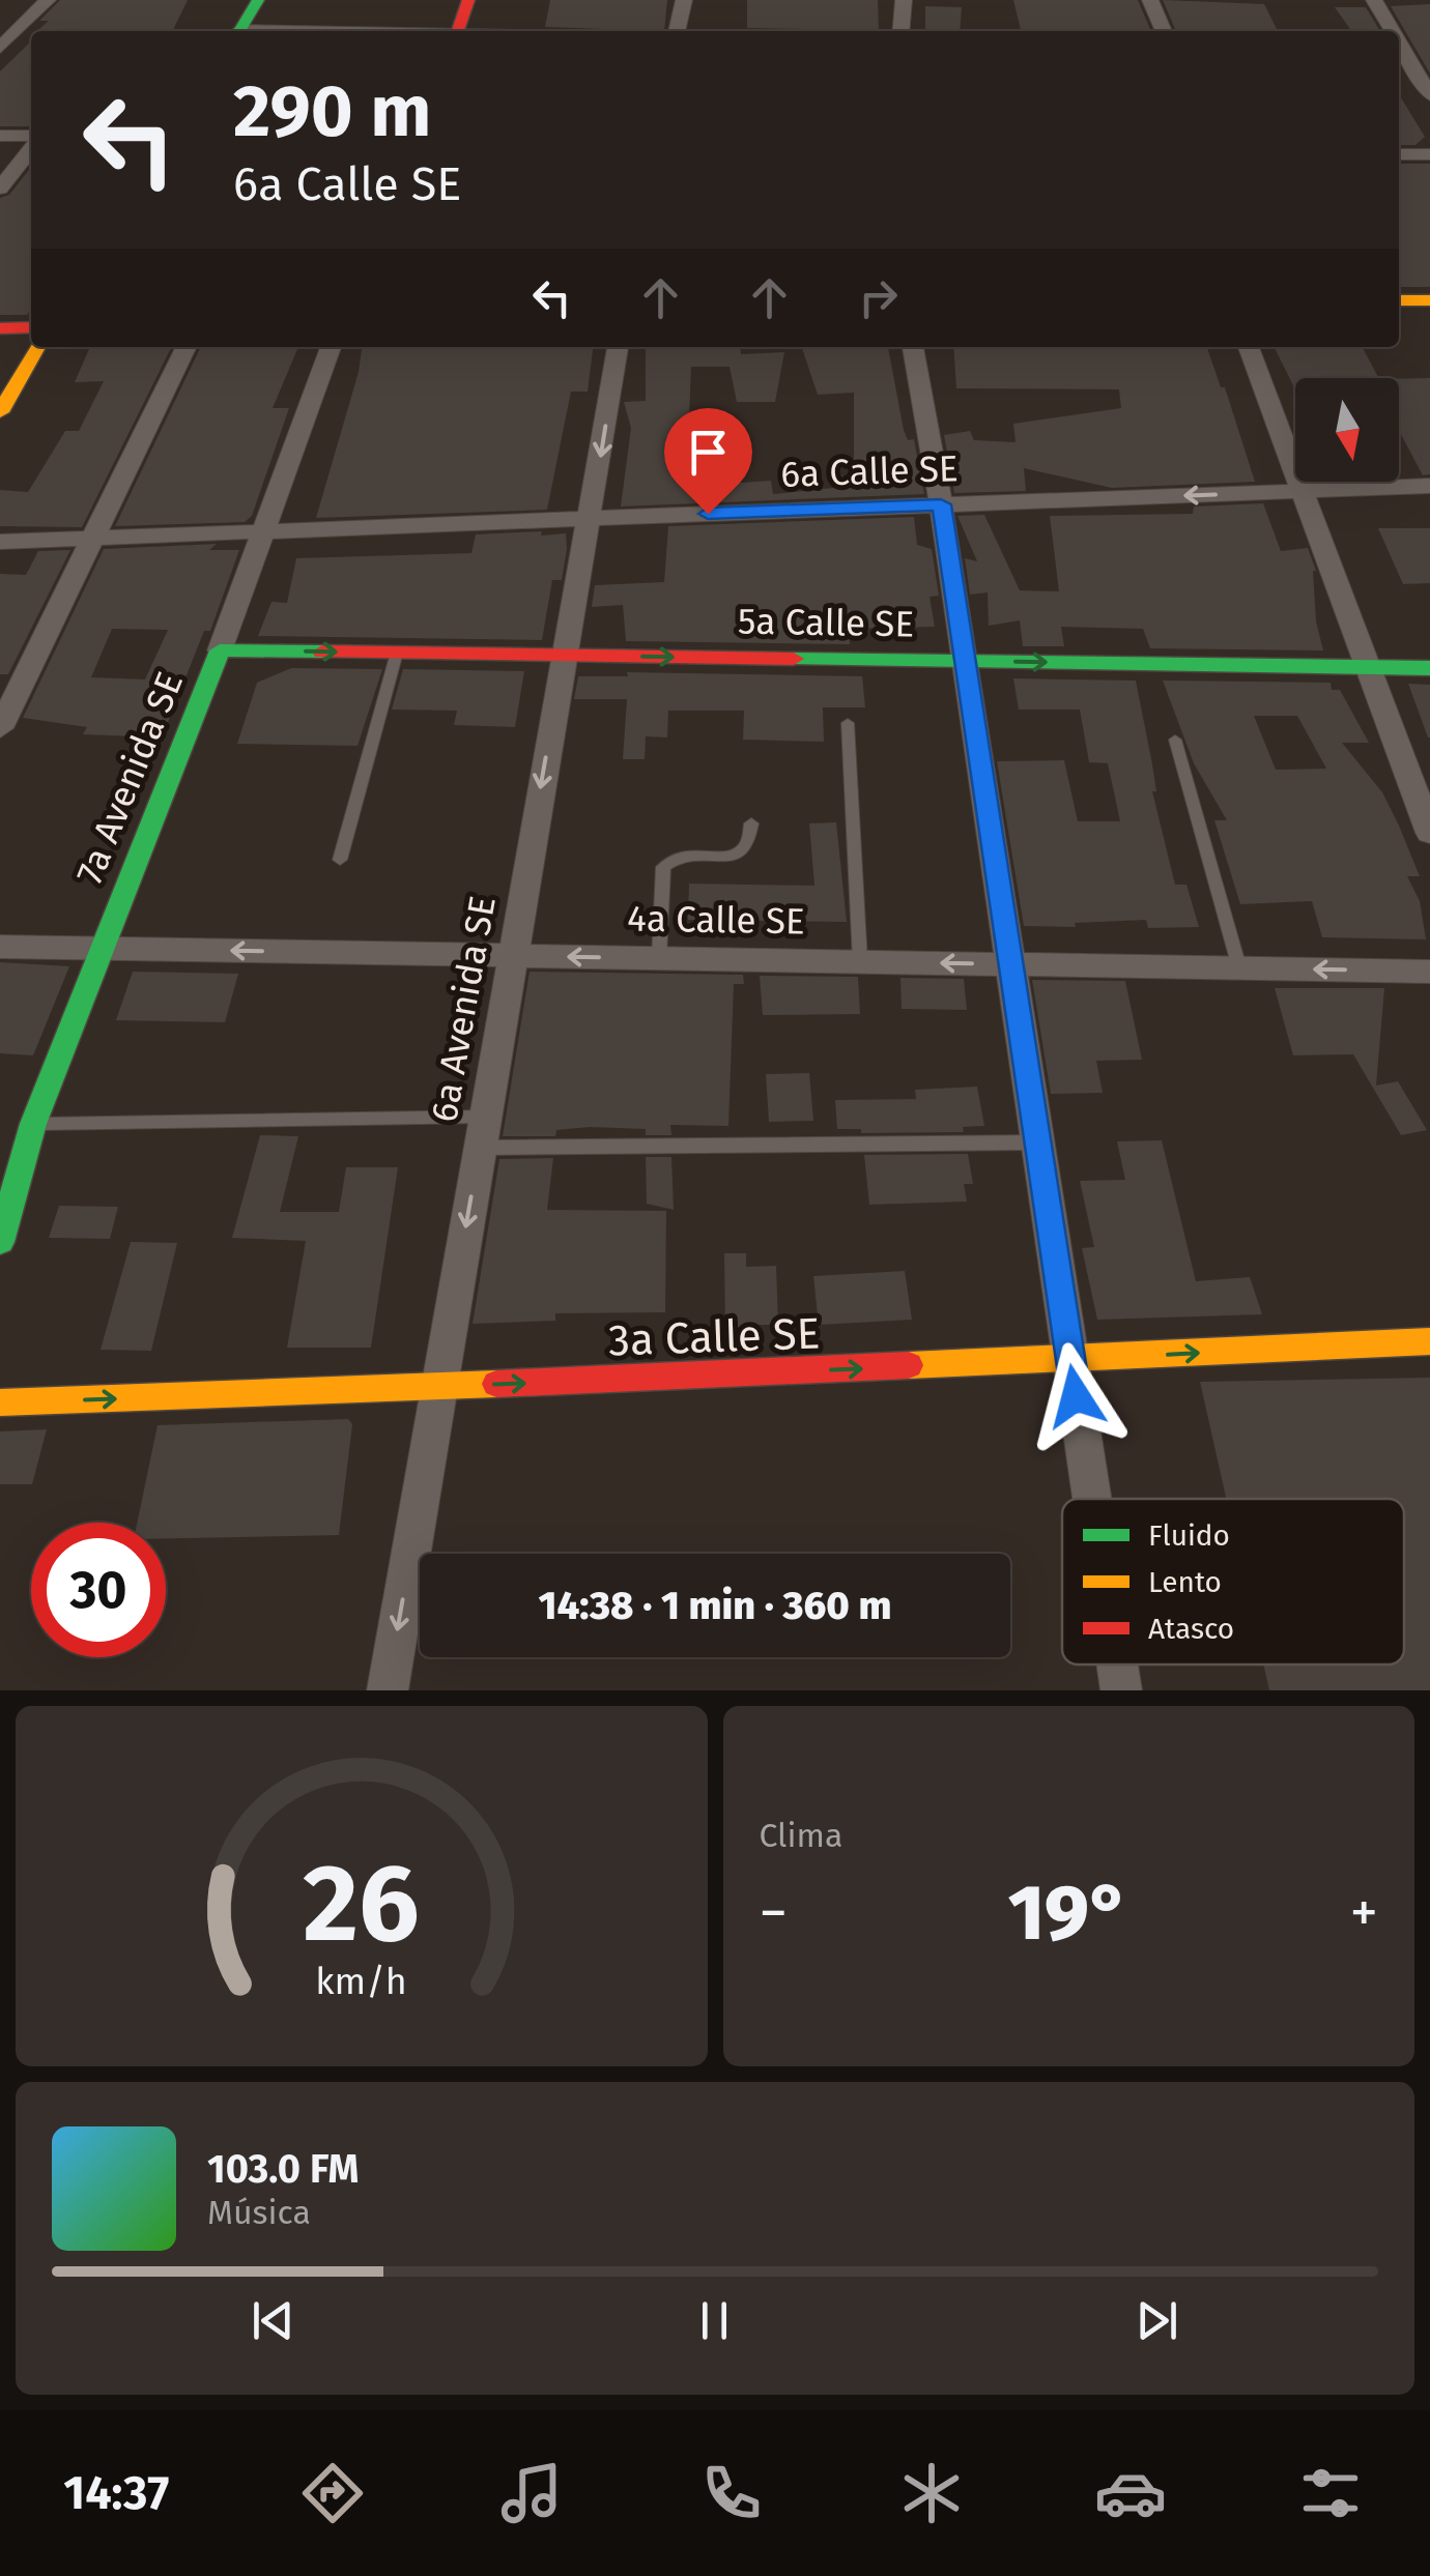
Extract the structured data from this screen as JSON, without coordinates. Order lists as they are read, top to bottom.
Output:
{
  "streets": {
    "street": [
      "6a Calle SE",
      "5a Calle SE",
      "7a Avenida SE",
      "4a Calle SE",
      "6a Avenida SE",
      "3a Calle SE"
    ]
  },
  "crossings": [
    ["6a Calle SE", "7a Avenida SE"],
    ["6a Calle SE", "6a Avenida SE"],
    ["5a Calle SE", "7a Avenida SE"],
    ["5a Calle SE", "6a Avenida SE"],
    ["7a Avenida SE", "4a Calle SE"],
    ["4a Calle SE", "6a Avenida SE"],
    ["6a Avenida SE", "3a Calle SE"]
  ],
  "one_way": [
    "5a Calle SE",
    "4a Calle SE",
    "6a Avenida SE",
    "3a Calle SE"
  ],
  "legend": ["Fluido", "Lento", "Atasco"],
  "north": "bottom",
  "page": {
    "turn": ["290 m", "6a Calle SE"],
    "limit": "30",
    "trip": "14:38 · 1 min · 360 m",
    "tile": "Clima",
    "heat": ["−", "19°", "+"],
    "song": ["103.0 FM", "Música"],
    "tabs": "14:37",
    "gauge": ["26", "km/h"]
  }
}
